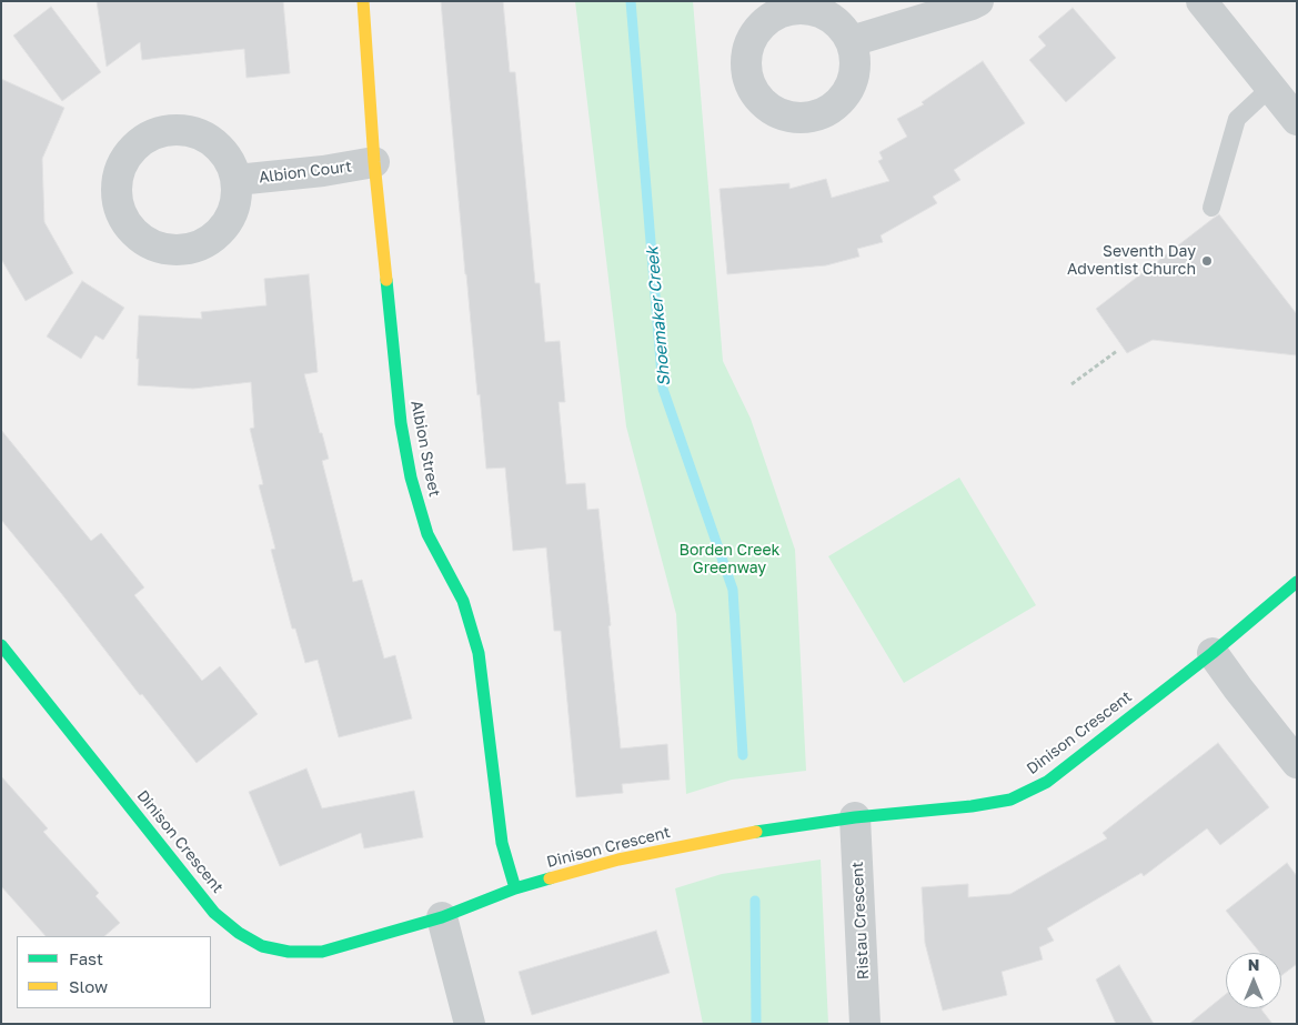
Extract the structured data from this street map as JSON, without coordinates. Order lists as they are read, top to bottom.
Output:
{
  "streets": {
    "street": [
      "Albion Court",
      "Albion Street",
      "Dinison Crescent",
      "Ristau Crescent"
    ]
  },
  "crossings": [
    ["Albion Court", "Albion Street"],
    ["Albion Street", "Dinison Crescent"],
    ["Dinison Crescent", "Ristau Crescent"]
  ],
  "water": ["Shoemaker Creek"],
  "parks": ["Borden Creek Greenway"],
  "places": ["Seventh Day Adventist Church"],
  "legend": ["Fast", "Slow"],
  "north": "top"
}
